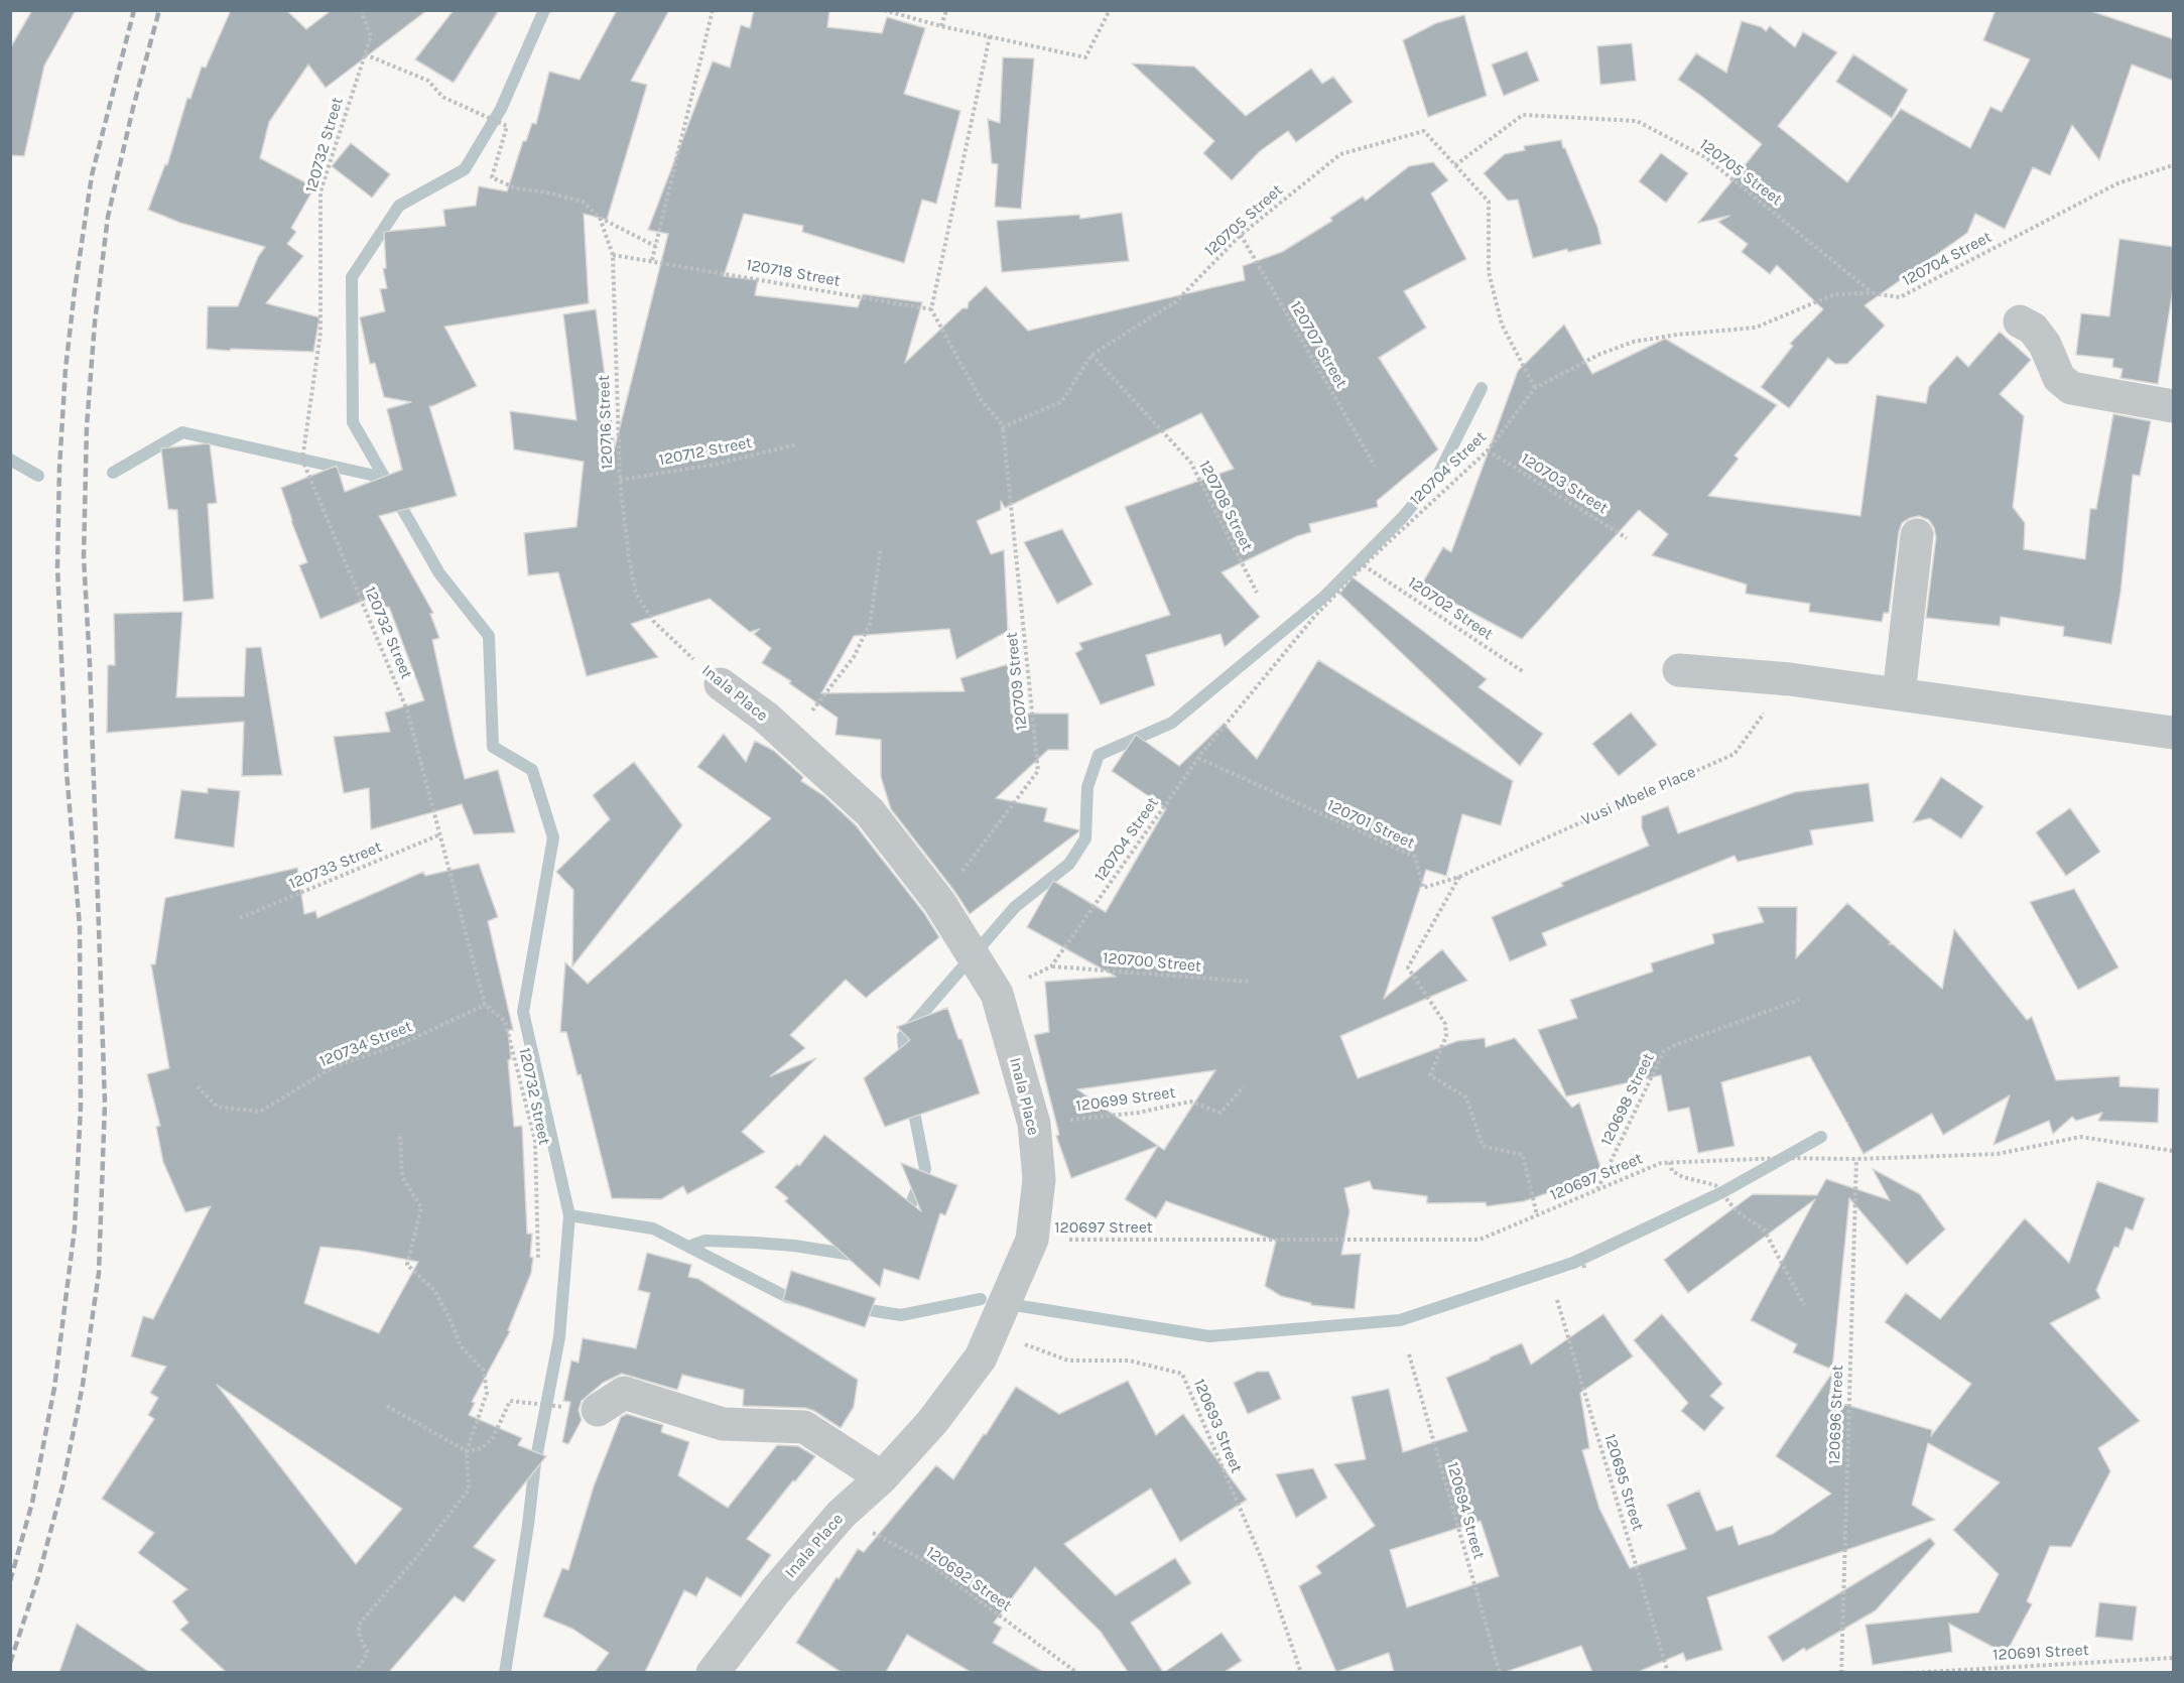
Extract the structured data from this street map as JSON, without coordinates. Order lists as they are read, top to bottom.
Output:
{
  "streets": {
    "street": ["Inala Place"],
    "path": [
      "120732 Street",
      "120705 Street",
      "120704 Street",
      "120718 Street",
      "120707 Street",
      "120716 Street",
      "120712 Street",
      "120703 Street",
      "120708 Street",
      "120702 Street",
      "120709 Street",
      "Vusi Mbele Place",
      "120701 Street",
      "120733 Street",
      "120700 Street",
      "120734 Street",
      "120699 Street",
      "120698 Street",
      "120697 Street",
      "120696 Street",
      "120693 Street",
      "120695 Street",
      "120694 Street",
      "120692 Street",
      "120691 Street"
    ]
  },
  "crossings": [
    ["120732 Street", "120733 Street"],
    ["120732 Street", "120734 Street"],
    ["120705 Street", "120704 Street"],
    ["120705 Street", "120707 Street"],
    ["120705 Street", "120708 Street"],
    ["120705 Street", "120709 Street"],
    ["120704 Street", "120703 Street"],
    ["120704 Street", "120702 Street"],
    ["120704 Street", "Inala Place"],
    ["120704 Street", "120701 Street"],
    ["120704 Street", "120700 Street"],
    ["120718 Street", "120716 Street"],
    ["120716 Street", "120712 Street"],
    ["120716 Street", "Inala Place"],
    ["120709 Street", "Inala Place"],
    ["Inala Place", "120699 Street"],
    ["Inala Place", "120697 Street"],
    ["Inala Place", "120693 Street"],
    ["Inala Place", "120692 Street"],
    ["Vusi Mbele Place", "120701 Street"],
    ["120698 Street", "120697 Street"],
    ["120697 Street", "120696 Street"]
  ]
}
